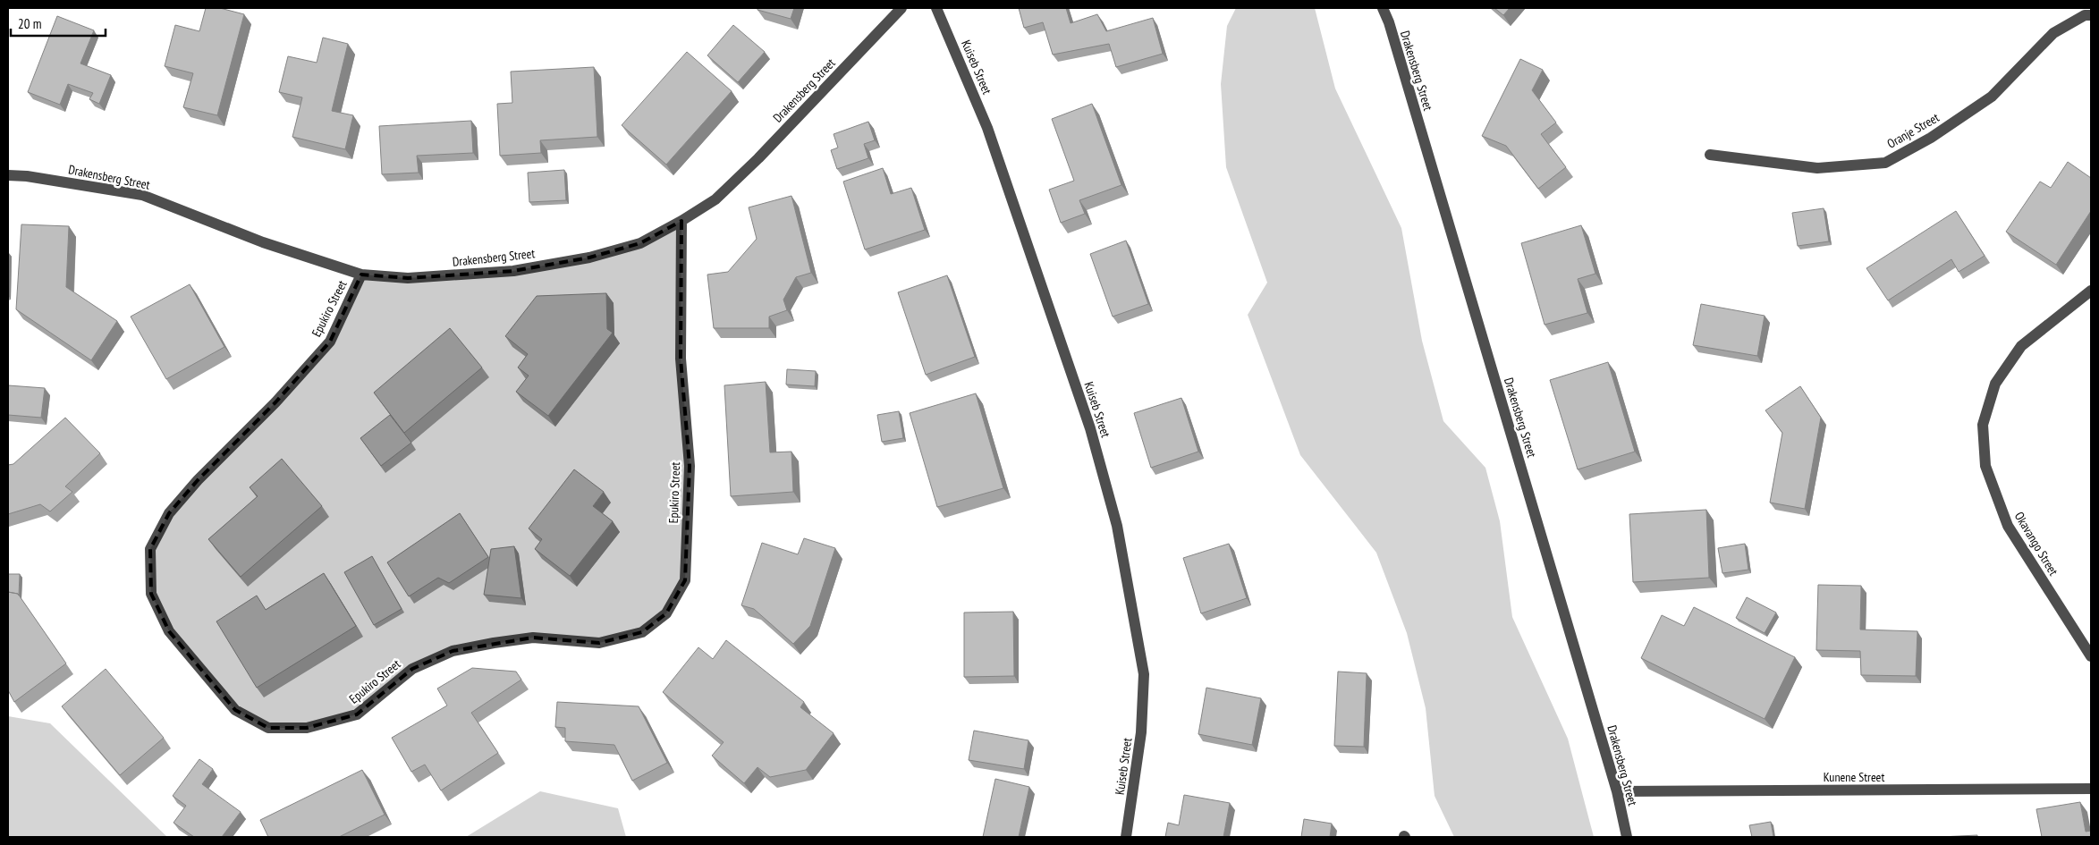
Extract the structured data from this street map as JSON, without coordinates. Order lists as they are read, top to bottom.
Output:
{
  "streets": {
    "street": [
      "Kuiseb Street",
      "Drakensberg Street",
      "Oranje Street",
      "Epukiro Street",
      "Okavango Street",
      "Kunene Street"
    ]
  },
  "crossings": [
    ["Drakensberg Street", "Epukiro Street"],
    ["Drakensberg Street", "Kunene Street"]
  ],
  "scale_bar": "20 m"
}
